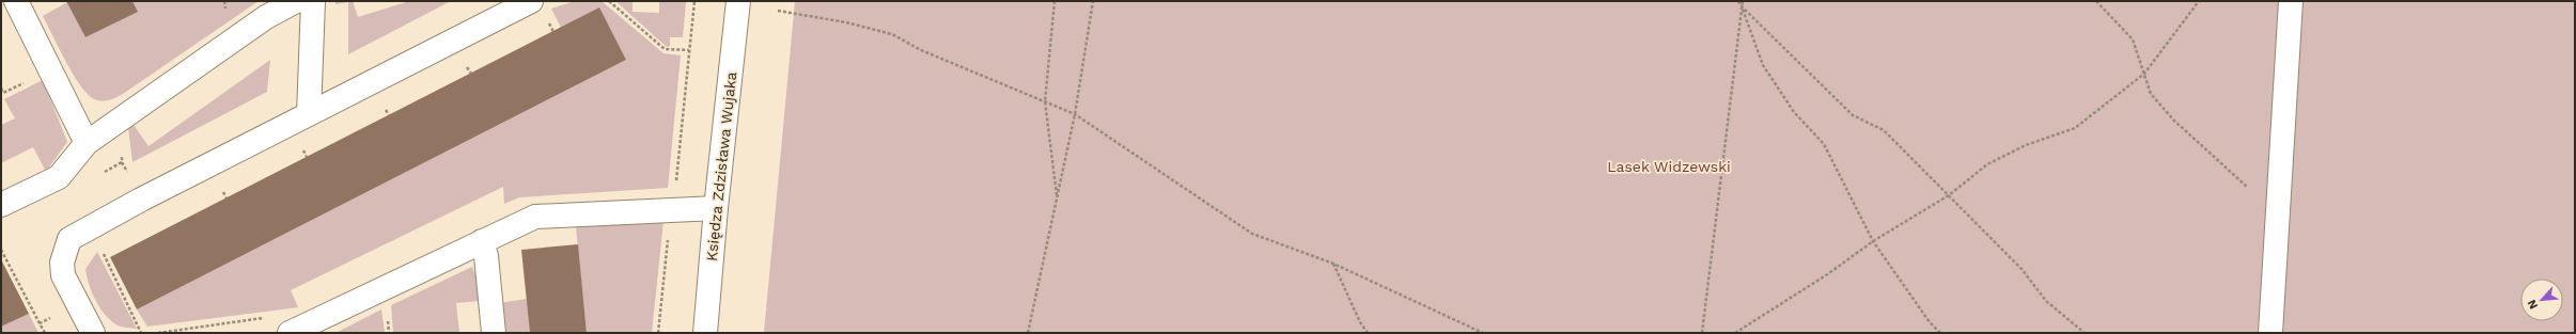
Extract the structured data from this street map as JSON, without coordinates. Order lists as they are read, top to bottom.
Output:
{
  "streets": {
    "street": ["Księdza Zdzisława Wujaka"]
  },
  "parks": ["Lasek Widzewski"],
  "north": "bottom left"
}
